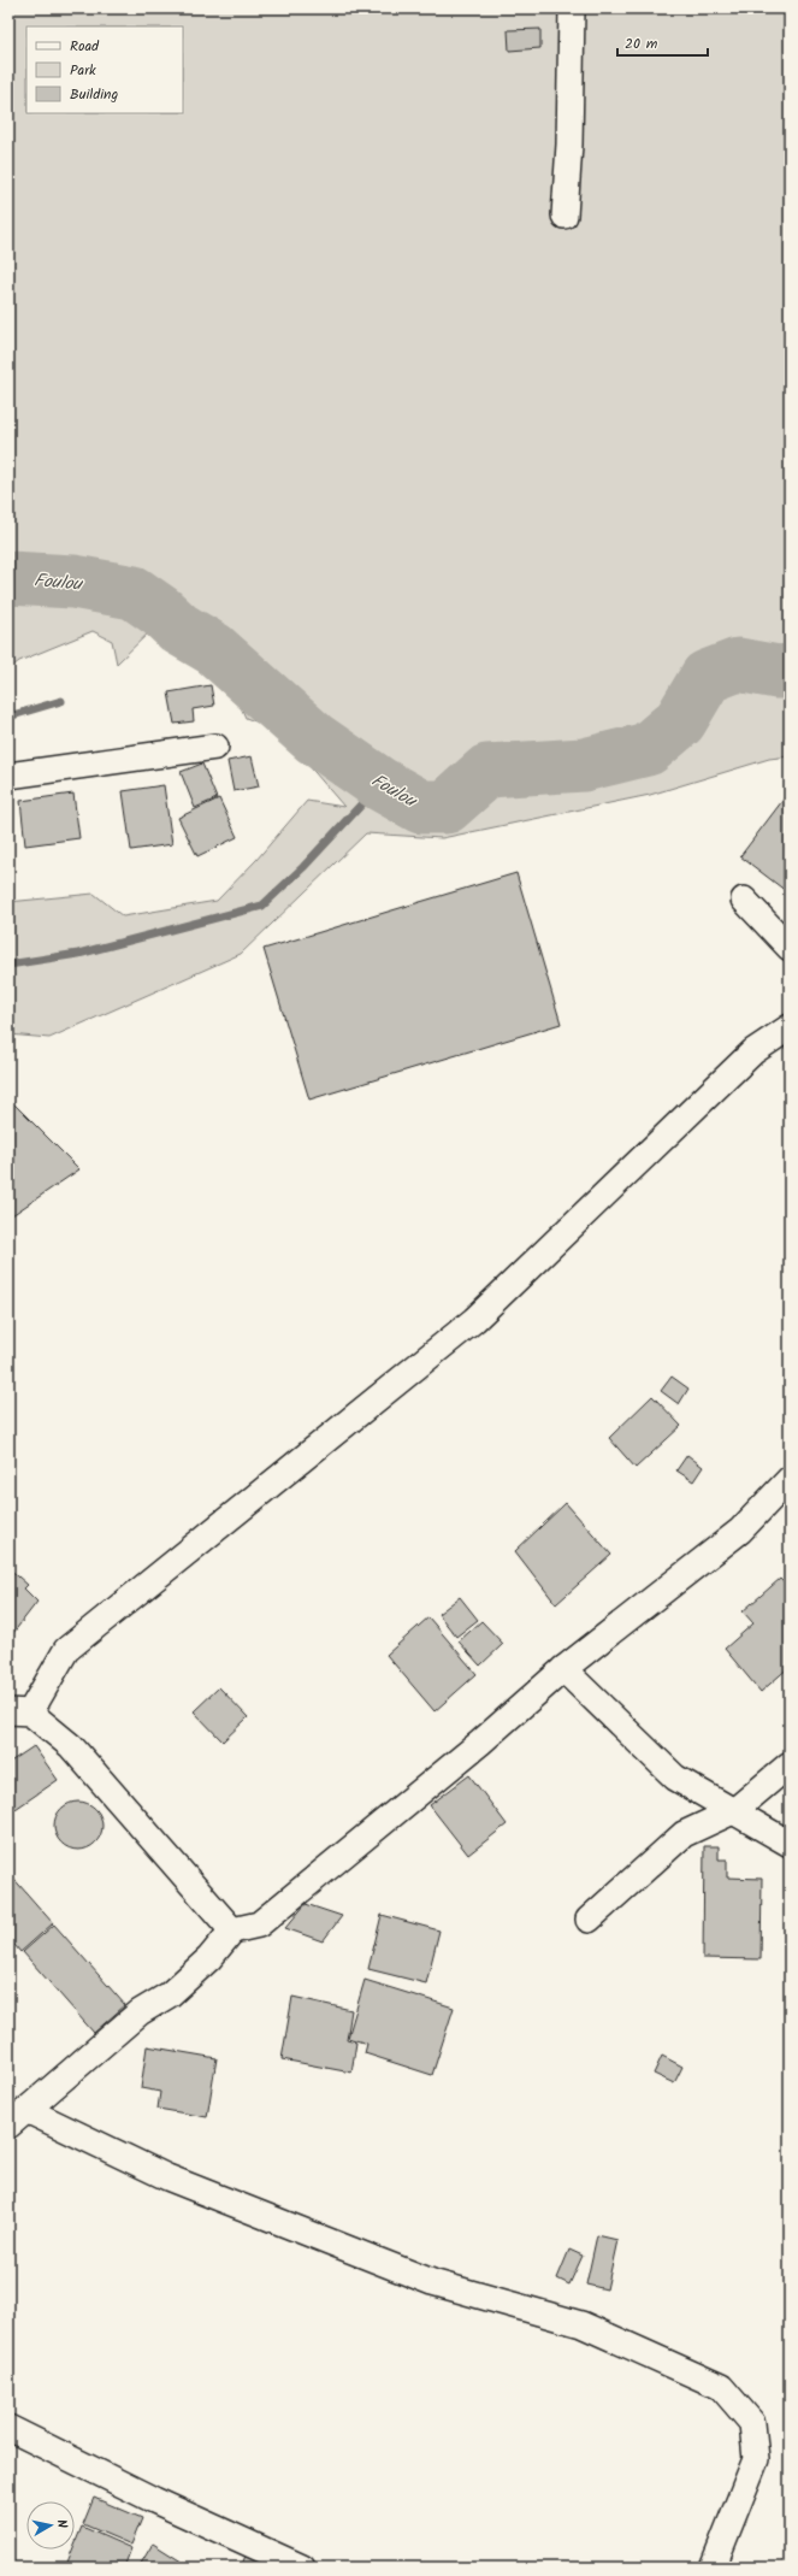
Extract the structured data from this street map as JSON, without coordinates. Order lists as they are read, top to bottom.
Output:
{
  "water": ["Foulou"],
  "legend": ["Road", "Park", "Building"],
  "scale_bar": "20 m",
  "north": "right"
}
